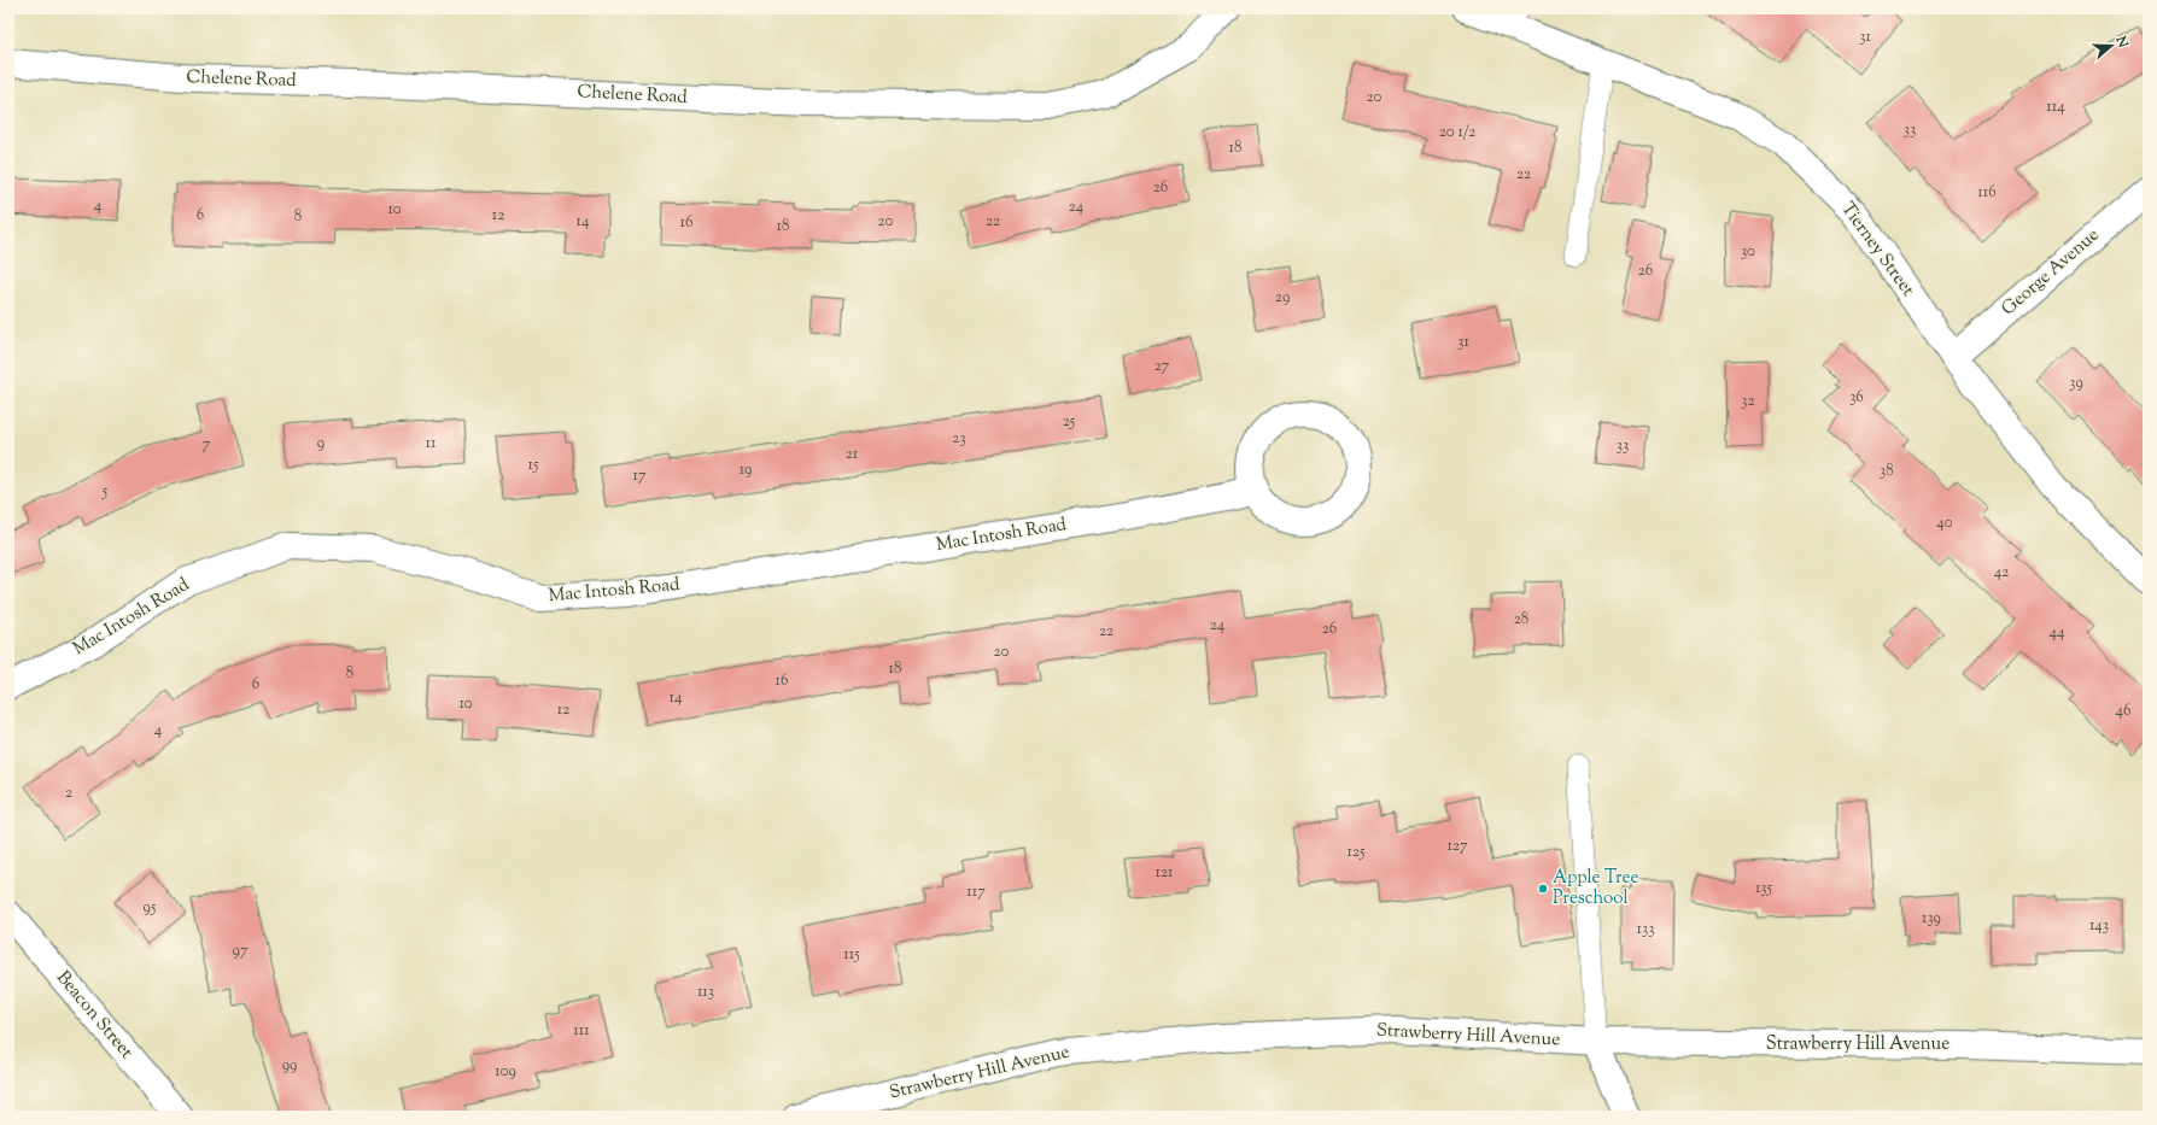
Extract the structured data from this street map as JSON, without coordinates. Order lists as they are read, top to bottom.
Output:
{
  "streets": {
    "street": [
      "Chelene Road",
      "Tierney Street",
      "George Avenue",
      "Mac Intosh Road",
      "Beacon Street",
      "Strawberry Hill Avenue"
    ]
  },
  "crossings": [
    ["Tierney Street", "George Avenue"]
  ],
  "places": ["Apple Tree Preschool"],
  "house_numbers": [
    "31",
    "20",
    "114",
    "33",
    "20 1/2",
    "18",
    "22",
    "26",
    "116",
    "4",
    "24",
    "10",
    "6",
    "12",
    "8",
    "14",
    "20",
    "22",
    "16",
    "18",
    "30",
    "26",
    "29",
    "31",
    "27",
    "39",
    "36",
    "32",
    "25",
    "23",
    "9",
    "11",
    "7",
    "33",
    "21",
    "15",
    "19",
    "38",
    "17",
    "5",
    "40",
    "42",
    "28",
    "24",
    "26",
    "22",
    "44",
    "20",
    "18",
    "8",
    "16",
    "6",
    "14",
    "10",
    "12",
    "46",
    "4",
    "2",
    "127",
    "125",
    "121",
    "135",
    "117",
    "95",
    "139",
    "143",
    "133",
    "97",
    "115",
    "113",
    "111",
    "99",
    "109"
  ],
  "north": "right"
}
